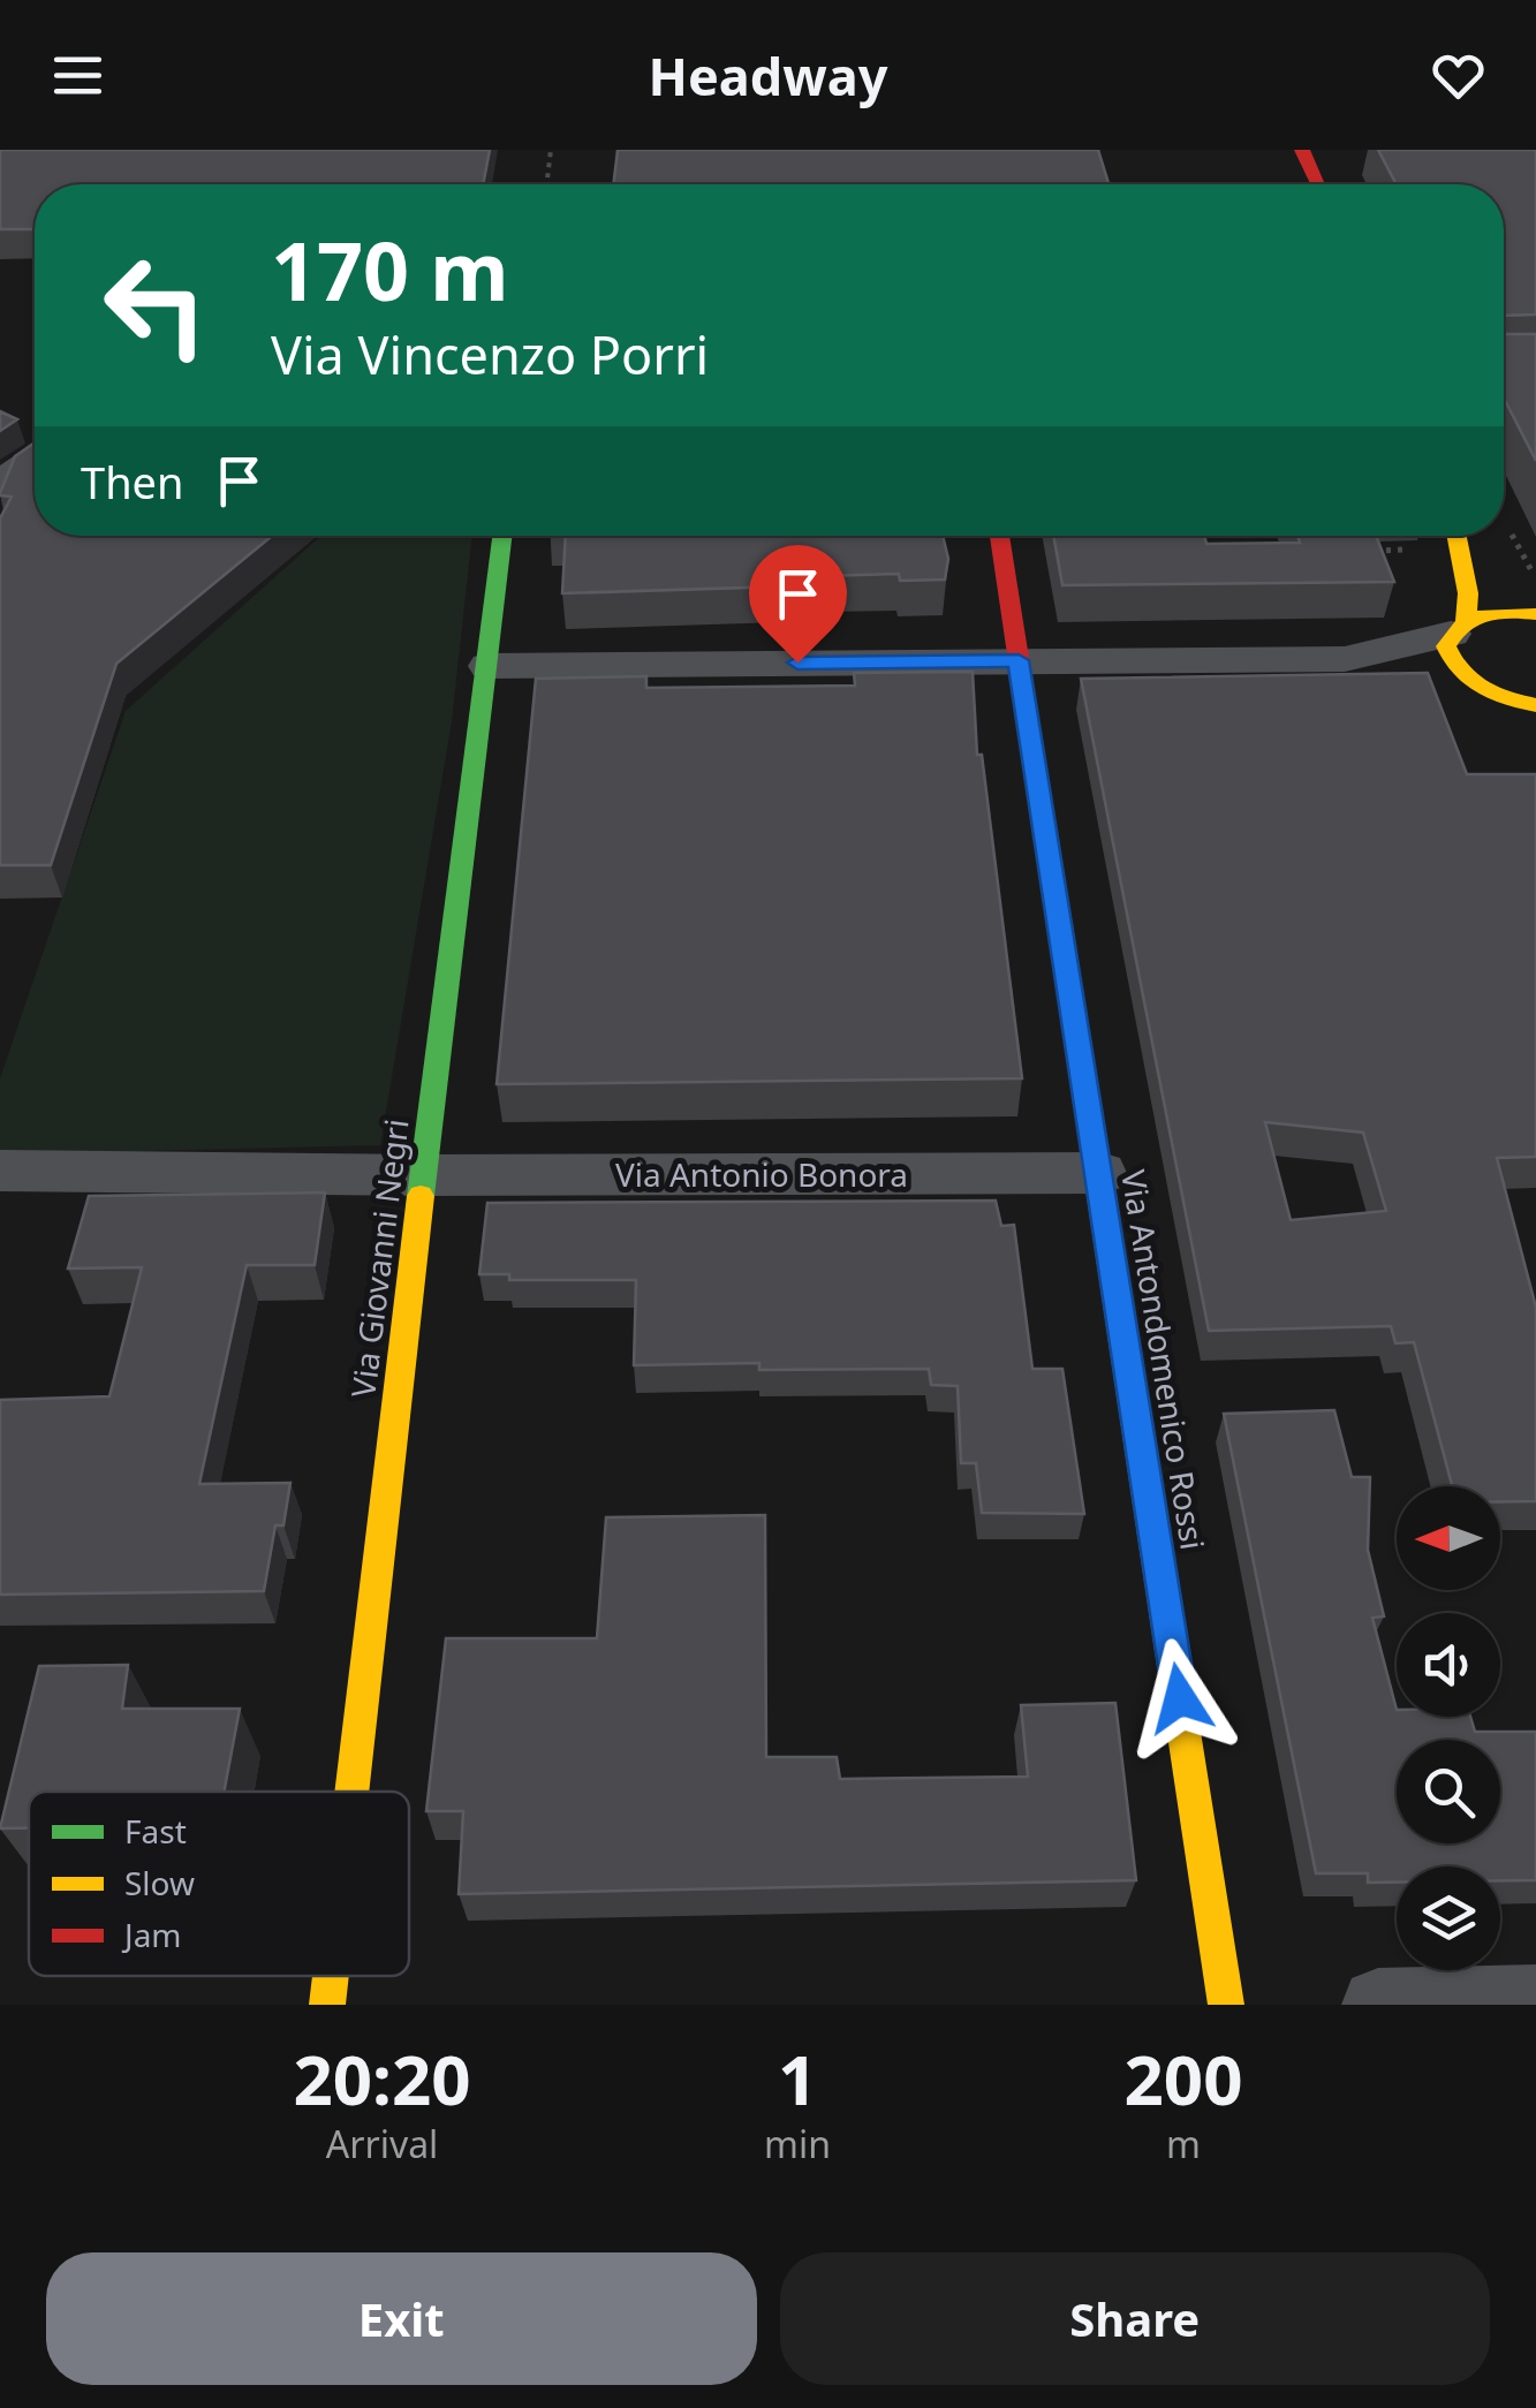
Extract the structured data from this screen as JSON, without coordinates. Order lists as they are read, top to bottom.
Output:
{
  "streets": {
    "street": ["Via Antonio Bonora", "Via Giovanni Negri", "Via Antondomenico Rossi"]
  },
  "crossings": [
    ["Via Antonio Bonora", "Via Giovanni Negri"],
    ["Via Antonio Bonora", "Via Antondomenico Rossi"]
  ],
  "legend": ["Fast", "Slow", "Jam"],
  "north": "left",
  "page": {
    "header": "Headway",
    "turn": ["170 m", "Via Vincenzo Porri"],
    "then": "Then",
    "eta": [
      "20:20",
      "Arrival",
      "1",
      "min",
      "200",
      "m"
    ],
    "buttons": ["Exit", "Share"]
  }
}
